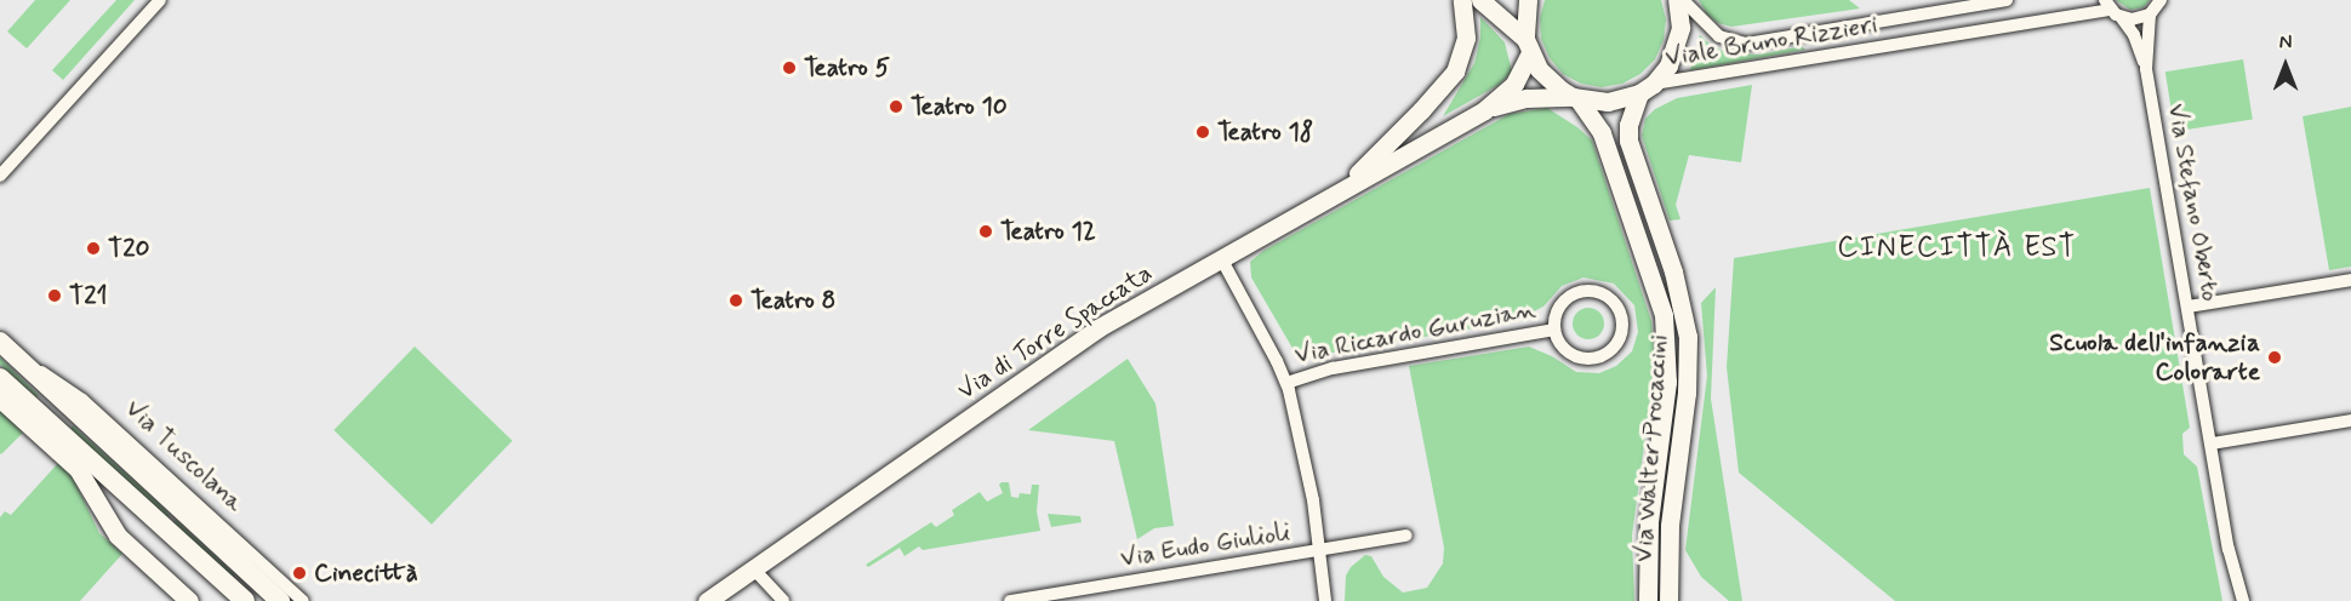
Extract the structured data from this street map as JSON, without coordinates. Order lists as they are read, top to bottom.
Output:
{
  "streets": {
    "main road": ["Via Tuscolana"],
    "street": [
      "Viale Bruno Rizzieri",
      "Via Stefano Oberto",
      "Via di Torre Spaccata",
      "Via Riccardo Guruzian",
      "Via Walter Procaccini",
      "Via Eudo Giulioli"
    ]
  },
  "crossings": [
    ["Viale Bruno Rizzieri", "Via Stefano Oberto"],
    ["Viale Bruno Rizzieri", "Via di Torre Spaccata"],
    ["Viale Bruno Rizzieri", "Via Walter Procaccini"],
    ["Via di Torre Spaccata", "Via Walter Procaccini"]
  ],
  "districts": ["CINECITTÀ EST"],
  "places": [
    "Teatro 5",
    "Teatro 10",
    "Teatro 18",
    "Teatro 12",
    "T20",
    "T21",
    "Teatro 8",
    "Scuola dell'infanzia Colorarte",
    "Cinecittà"
  ],
  "north": "top"
}
